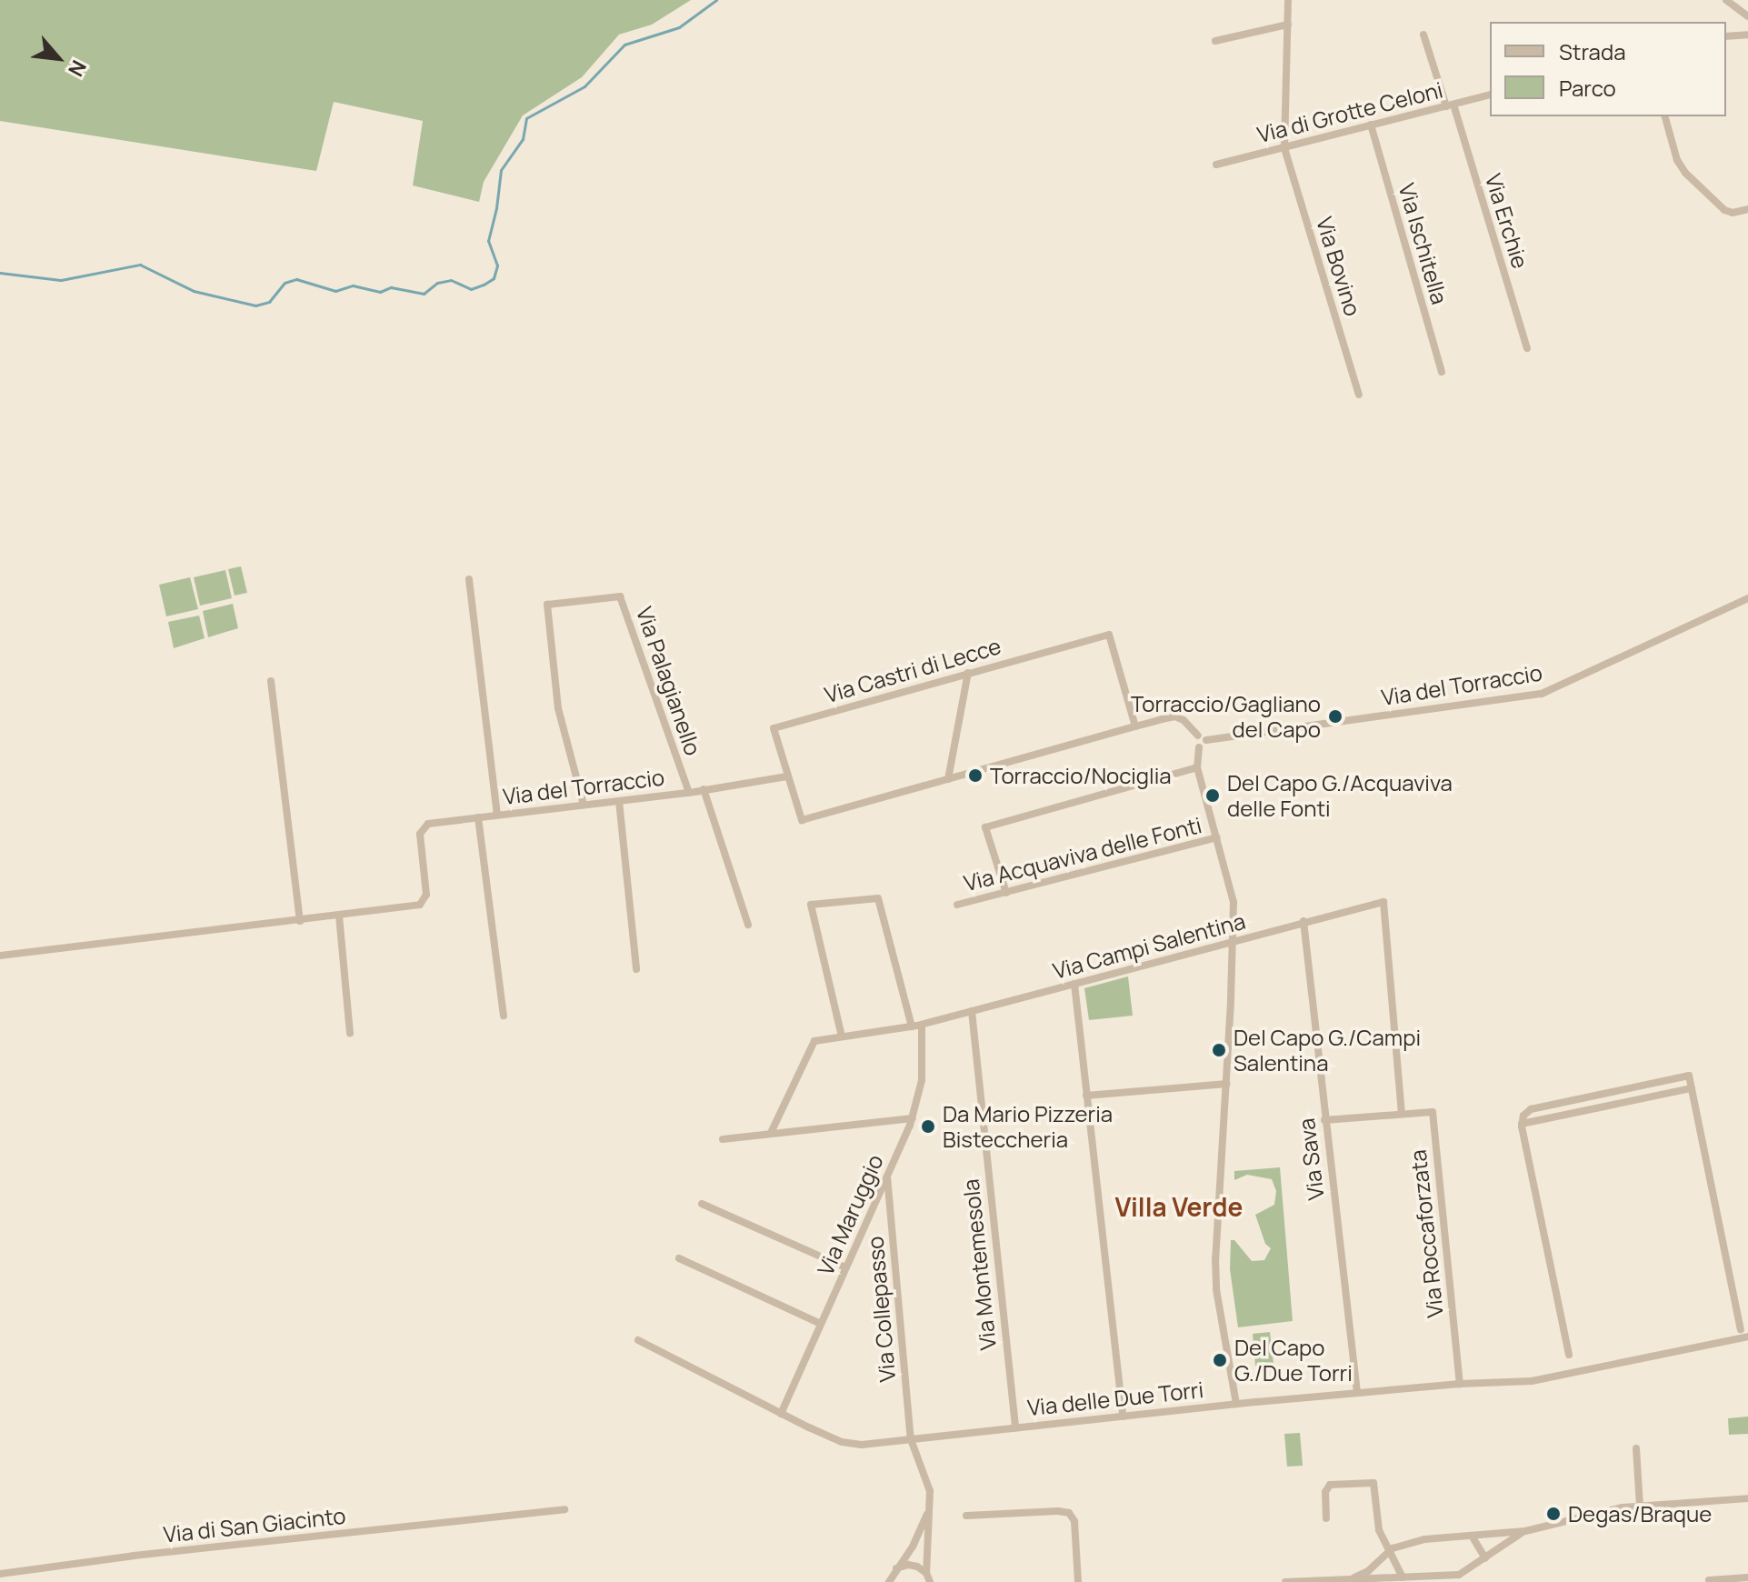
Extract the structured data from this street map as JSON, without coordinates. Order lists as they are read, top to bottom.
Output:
{
  "streets": {
    "street": [
      "Via di Grotte Celoni",
      "Via Erchie",
      "Via Ischitella",
      "Via Bovino",
      "Via Castri di Lecce",
      "Via Palagianello",
      "Via del Torraccio",
      "Via Acquaviva delle Fonti",
      "Via Campi Salentina",
      "Via Sava",
      "Via Maruggio",
      "Via Roccaforzata",
      "Via Montemesola",
      "Via Collepasso",
      "Via delle Due Torri",
      "Via di San Giacinto"
    ]
  },
  "crossings": [
    ["Via di Grotte Celoni", "Via Erchie"],
    ["Via di Grotte Celoni", "Via Ischitella"],
    ["Via di Grotte Celoni", "Via Bovino"],
    ["Via Castri di Lecce", "Via del Torraccio"],
    ["Via Palagianello", "Via del Torraccio"],
    ["Via Campi Salentina", "Via Sava"],
    ["Via Campi Salentina", "Via Maruggio"],
    ["Via Campi Salentina", "Via Roccaforzata"],
    ["Via Campi Salentina", "Via Montemesola"],
    ["Via Sava", "Via delle Due Torri"],
    ["Via Maruggio", "Via Collepasso"],
    ["Via Maruggio", "Via delle Due Torri"],
    ["Via Roccaforzata", "Via delle Due Torri"],
    ["Via Montemesola", "Via delle Due Torri"],
    ["Via Collepasso", "Via delle Due Torri"]
  ],
  "districts": ["Villa Verde"],
  "places": [
    "Torraccio/Gagliano del Capo",
    "Torraccio/Nociglia",
    "Del Capo G./Acquaviva delle Fonti",
    "Del Capo G./Campi Salentina",
    "Da Mario Pizzeria Bisteccheria",
    "Del Capo G./Due Torri",
    "Degas/Braque"
  ],
  "legend": ["Strada", "Parco"],
  "north": "bottom right"
}
